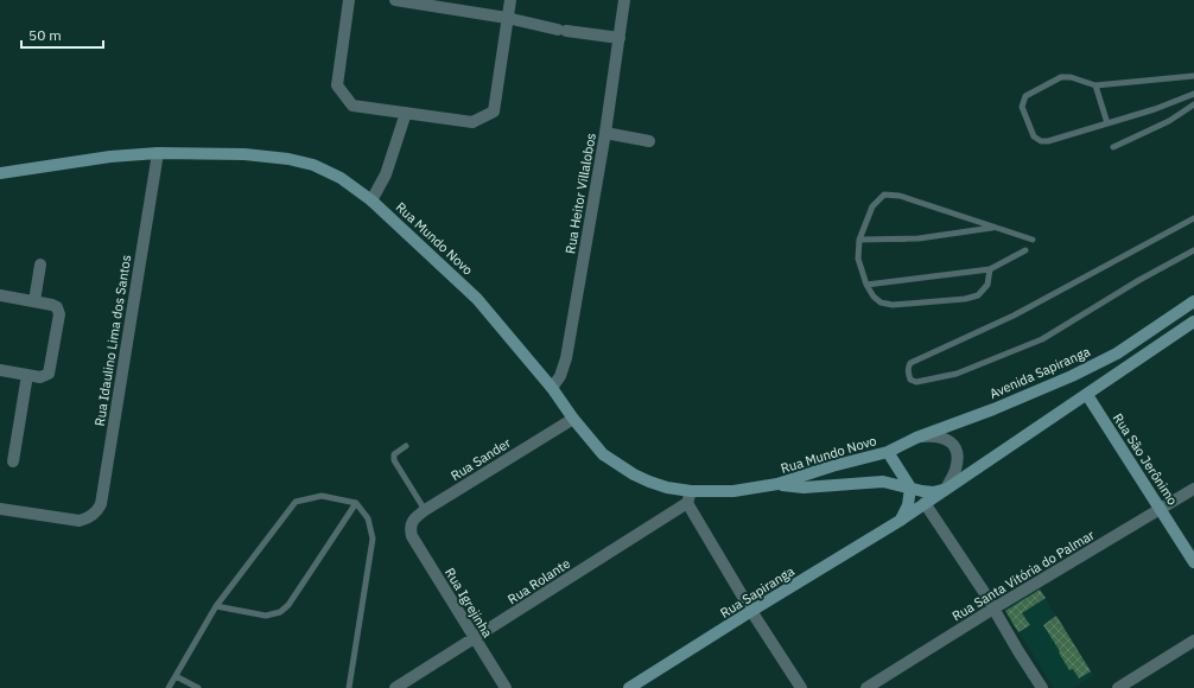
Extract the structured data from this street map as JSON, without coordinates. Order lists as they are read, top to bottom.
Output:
{
  "streets": {
    "main road": [
      "Rua Mundo Novo",
      "Avenida Sapiranga",
      "Rua São Jerônimo",
      "Rua Sapiranga"
    ],
    "street": [
      "Rua Heitor Villalobos",
      "Rua Idaulino Lima dos Santos",
      "Rua Sander",
      "Rua Santa Vitória do Palmar",
      "Rua Rolante",
      "Rua Igrejinha"
    ]
  },
  "crossings": [
    ["Rua Heitor Villalobos", "Rua Mundo Novo"],
    ["Rua Mundo Novo", "Rua Idaulino Lima dos Santos"],
    ["Rua Mundo Novo", "Avenida Sapiranga"],
    ["Rua Mundo Novo", "Rua Sander"],
    ["Rua Mundo Novo", "Rua Rolante"],
    ["Rua Mundo Novo", "Rua Sapiranga"],
    ["Avenida Sapiranga", "Rua Sapiranga"],
    ["Rua Sander", "Rua Igrejinha"],
    ["Rua São Jerônimo", "Rua Santa Vitória do Palmar"],
    ["Rua Rolante", "Rua Igrejinha"]
  ],
  "scale_bar": "50 m"
}
